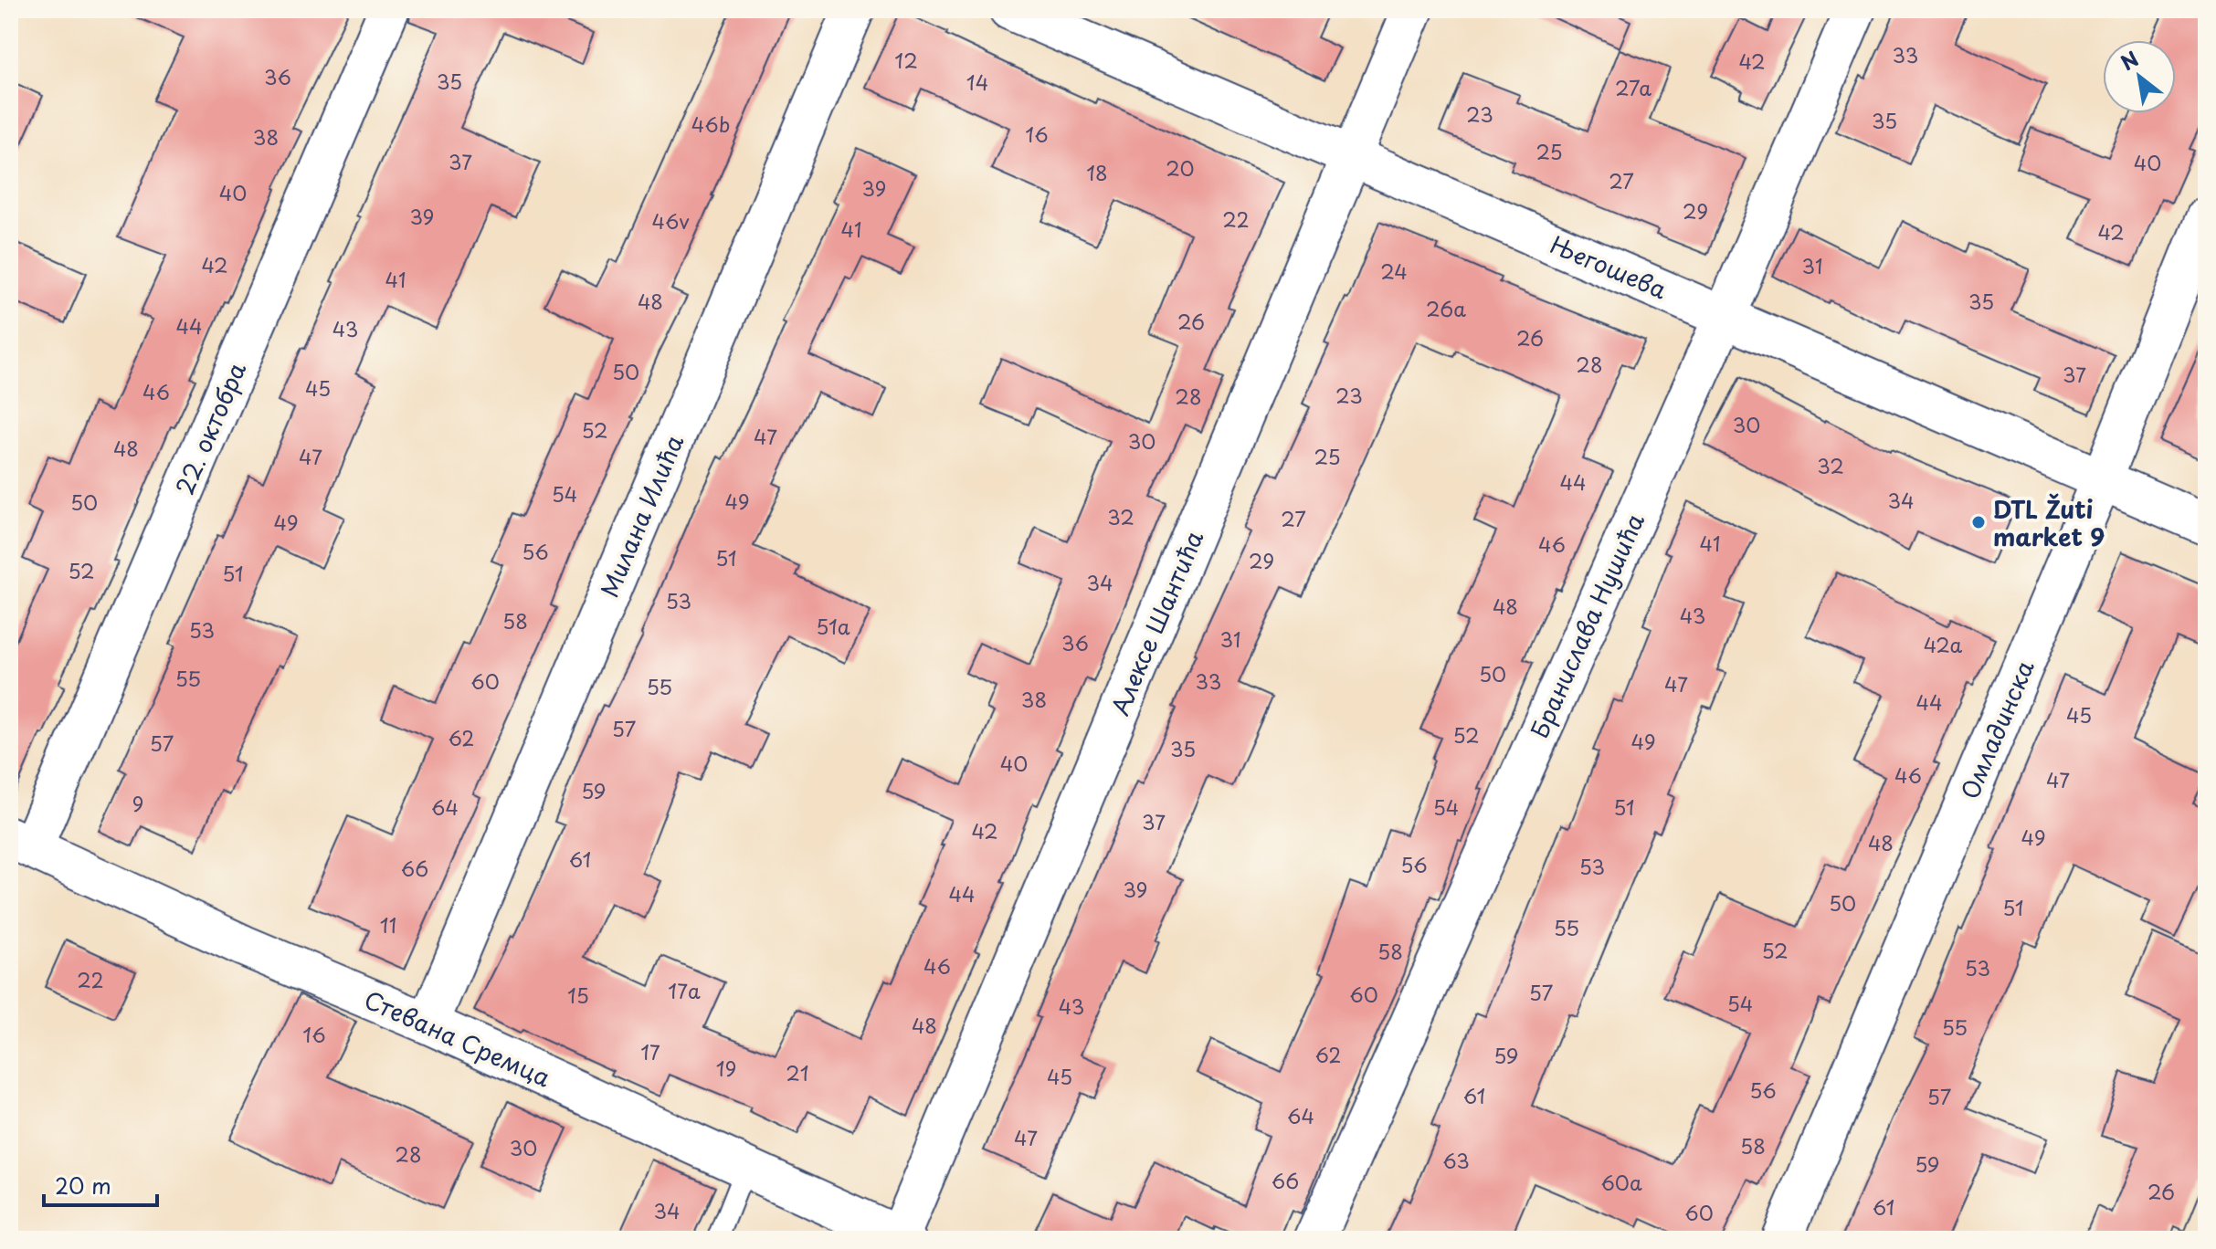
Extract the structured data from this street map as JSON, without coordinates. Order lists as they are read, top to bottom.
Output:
{
  "streets": {
    "street": [
      "Његошева",
      "22. октобра",
      "Милана Илића",
      "Алексе Шантића",
      "Бранислава Нушића",
      "Омладинска",
      "Стевана Сремца"
    ]
  },
  "crossings": [
    ["Његошева", "Алексе Шантића"],
    ["Његошева", "Бранислава Нушића"],
    ["Његошева", "Омладинска"],
    ["22. октобра", "Стевана Сремца"],
    ["Милана Илића", "Стевана Сремца"],
    ["Алексе Шантића", "Стевана Сремца"]
  ],
  "places": ["DTL Žuti market 9"],
  "house_numbers": [
    "33",
    "12",
    "42",
    "36",
    "35",
    "14",
    "27a",
    "23",
    "35",
    "46b",
    "16",
    "38",
    "25",
    "37",
    "40",
    "20",
    "18",
    "27",
    "39",
    "40",
    "29",
    "39",
    "22",
    "46v",
    "41",
    "42",
    "42",
    "31",
    "24",
    "41",
    "48",
    "35",
    "26a",
    "26",
    "44",
    "43",
    "26",
    "28",
    "50",
    "37",
    "45",
    "46",
    "23",
    "28",
    "30",
    "52",
    "47",
    "30",
    "48",
    "47",
    "25",
    "32",
    "44",
    "54",
    "34",
    "49",
    "50",
    "32",
    "27",
    "49",
    "41",
    "46",
    "56",
    "51",
    "29",
    "52",
    "51",
    "34",
    "53",
    "48",
    "43",
    "58",
    "51a",
    "53",
    "31",
    "36",
    "42a",
    "50",
    "55",
    "60",
    "33",
    "47",
    "55",
    "38",
    "44",
    "45",
    "57",
    "52",
    "62",
    "49",
    "57",
    "35",
    "40",
    "46",
    "47",
    "59",
    "9",
    "64",
    "54",
    "51",
    "37",
    "42",
    "49",
    "48",
    "61",
    "56",
    "53",
    "66",
    "39",
    "44",
    "50",
    "51",
    "11",
    "55",
    "52",
    "58",
    "46",
    "53",
    "22",
    "17a",
    "57",
    "60",
    "15",
    "54",
    "43",
    "48",
    "55",
    "16",
    "17",
    "62",
    "59",
    "19",
    "21",
    "45",
    "56",
    "61",
    "57",
    "64",
    "47",
    "58",
    "30",
    "28",
    "63",
    "59",
    "66",
    "60a",
    "26",
    "61",
    "34",
    "60"
  ],
  "scale_bar": "20 m",
  "north": "top left"
}
